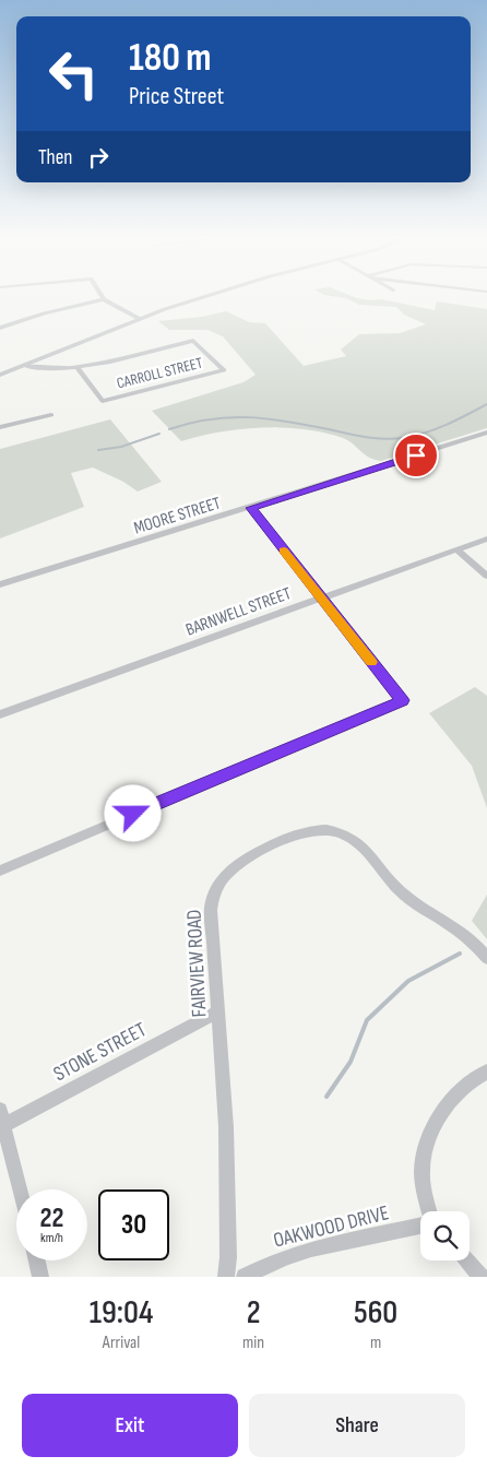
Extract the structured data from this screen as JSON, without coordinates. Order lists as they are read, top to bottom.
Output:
{
  "streets": {
    "street": [
      "CARROLL STREET",
      "MOORE STREET",
      "BARNWELL STREET",
      "FAIRVIEW ROAD",
      "STONE STREET",
      "OAKWOOD DRIVE"
    ]
  },
  "crossings": [
    ["FAIRVIEW ROAD", "STONE STREET"]
  ],
  "page": {
    "turn": ["180 m", "Price Street"],
    "then": "Then",
    "speed": "22 km/h",
    "limit": "30",
    "eta": [
      "19:04",
      "Arrival",
      "2",
      "min",
      "560",
      "m"
    ],
    "buttons": ["Exit", "Share"]
  }
}
